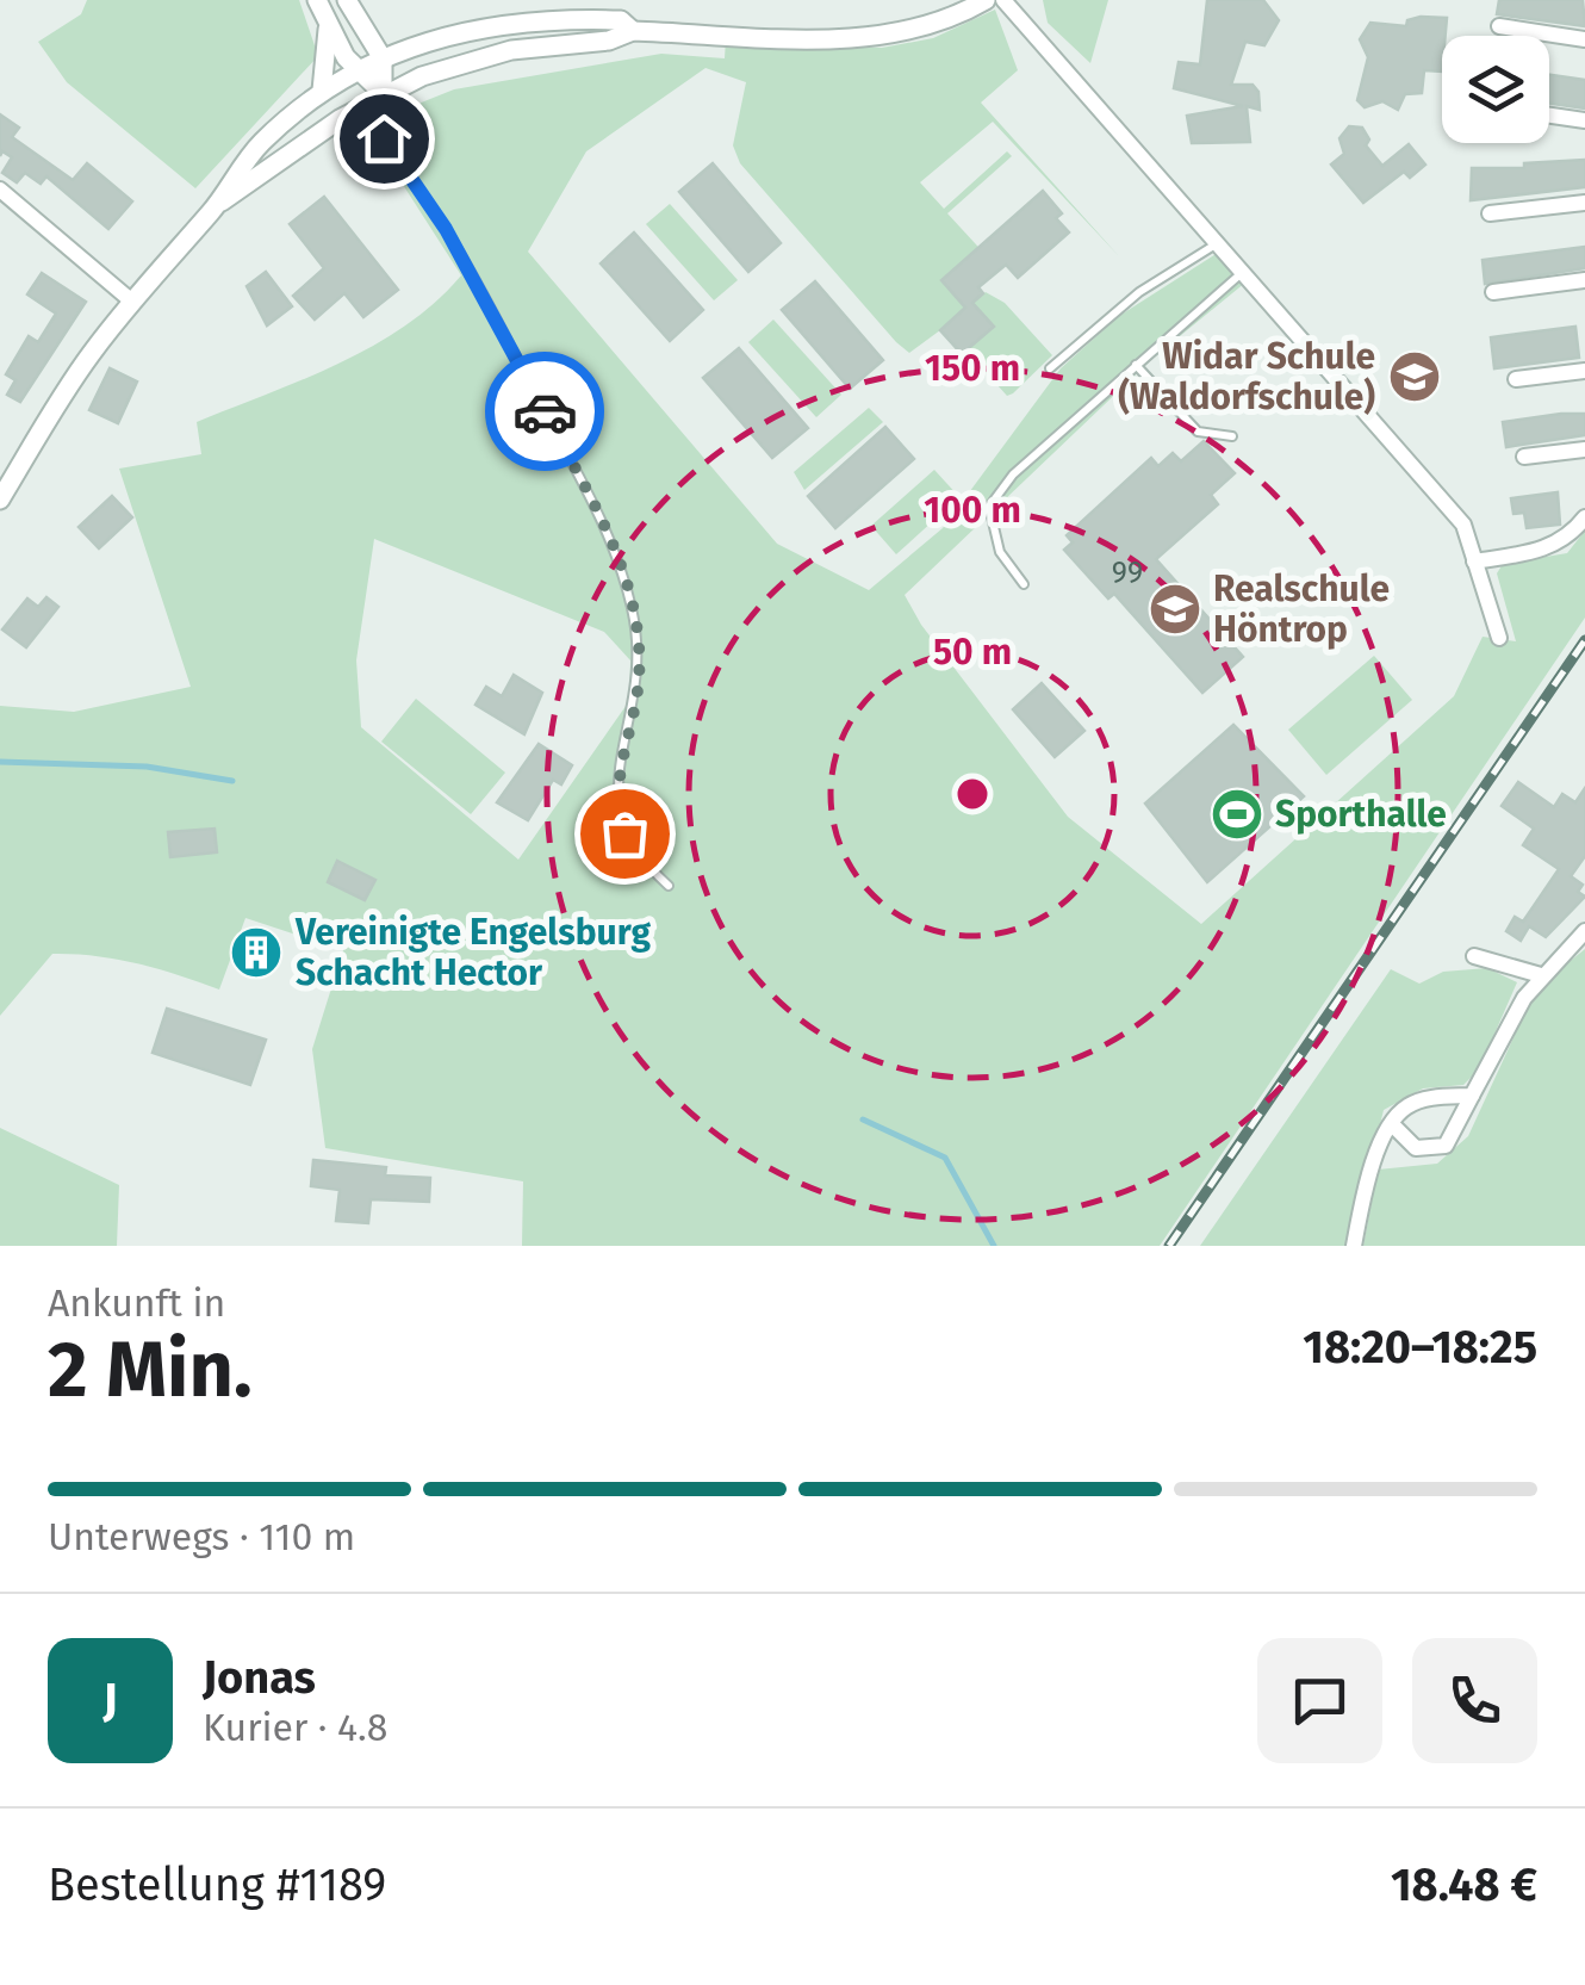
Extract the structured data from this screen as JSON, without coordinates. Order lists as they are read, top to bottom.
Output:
{
  "places": {
    "school or university": ["Widar Schule (Waldorfschule)", "Realschule Höntrop"],
    "sports": ["Sporthalle"],
    "building": ["Vereinigte Engelsburg Schacht Hector"]
  },
  "house_numbers": ["99"],
  "page": {
    "heading": ["2 Min.", "Ankunft in", "18:20–18:25"],
    "panel": [
      "Jonas",
      "Kurier · 4.8",
      "Bestellung #1189",
      "18.48 €"
    ],
    "bar": "Unterwegs · 110 m",
    "round": "J"
  },
  "rings": ["150 m", "100 m", "50 m"]
}
